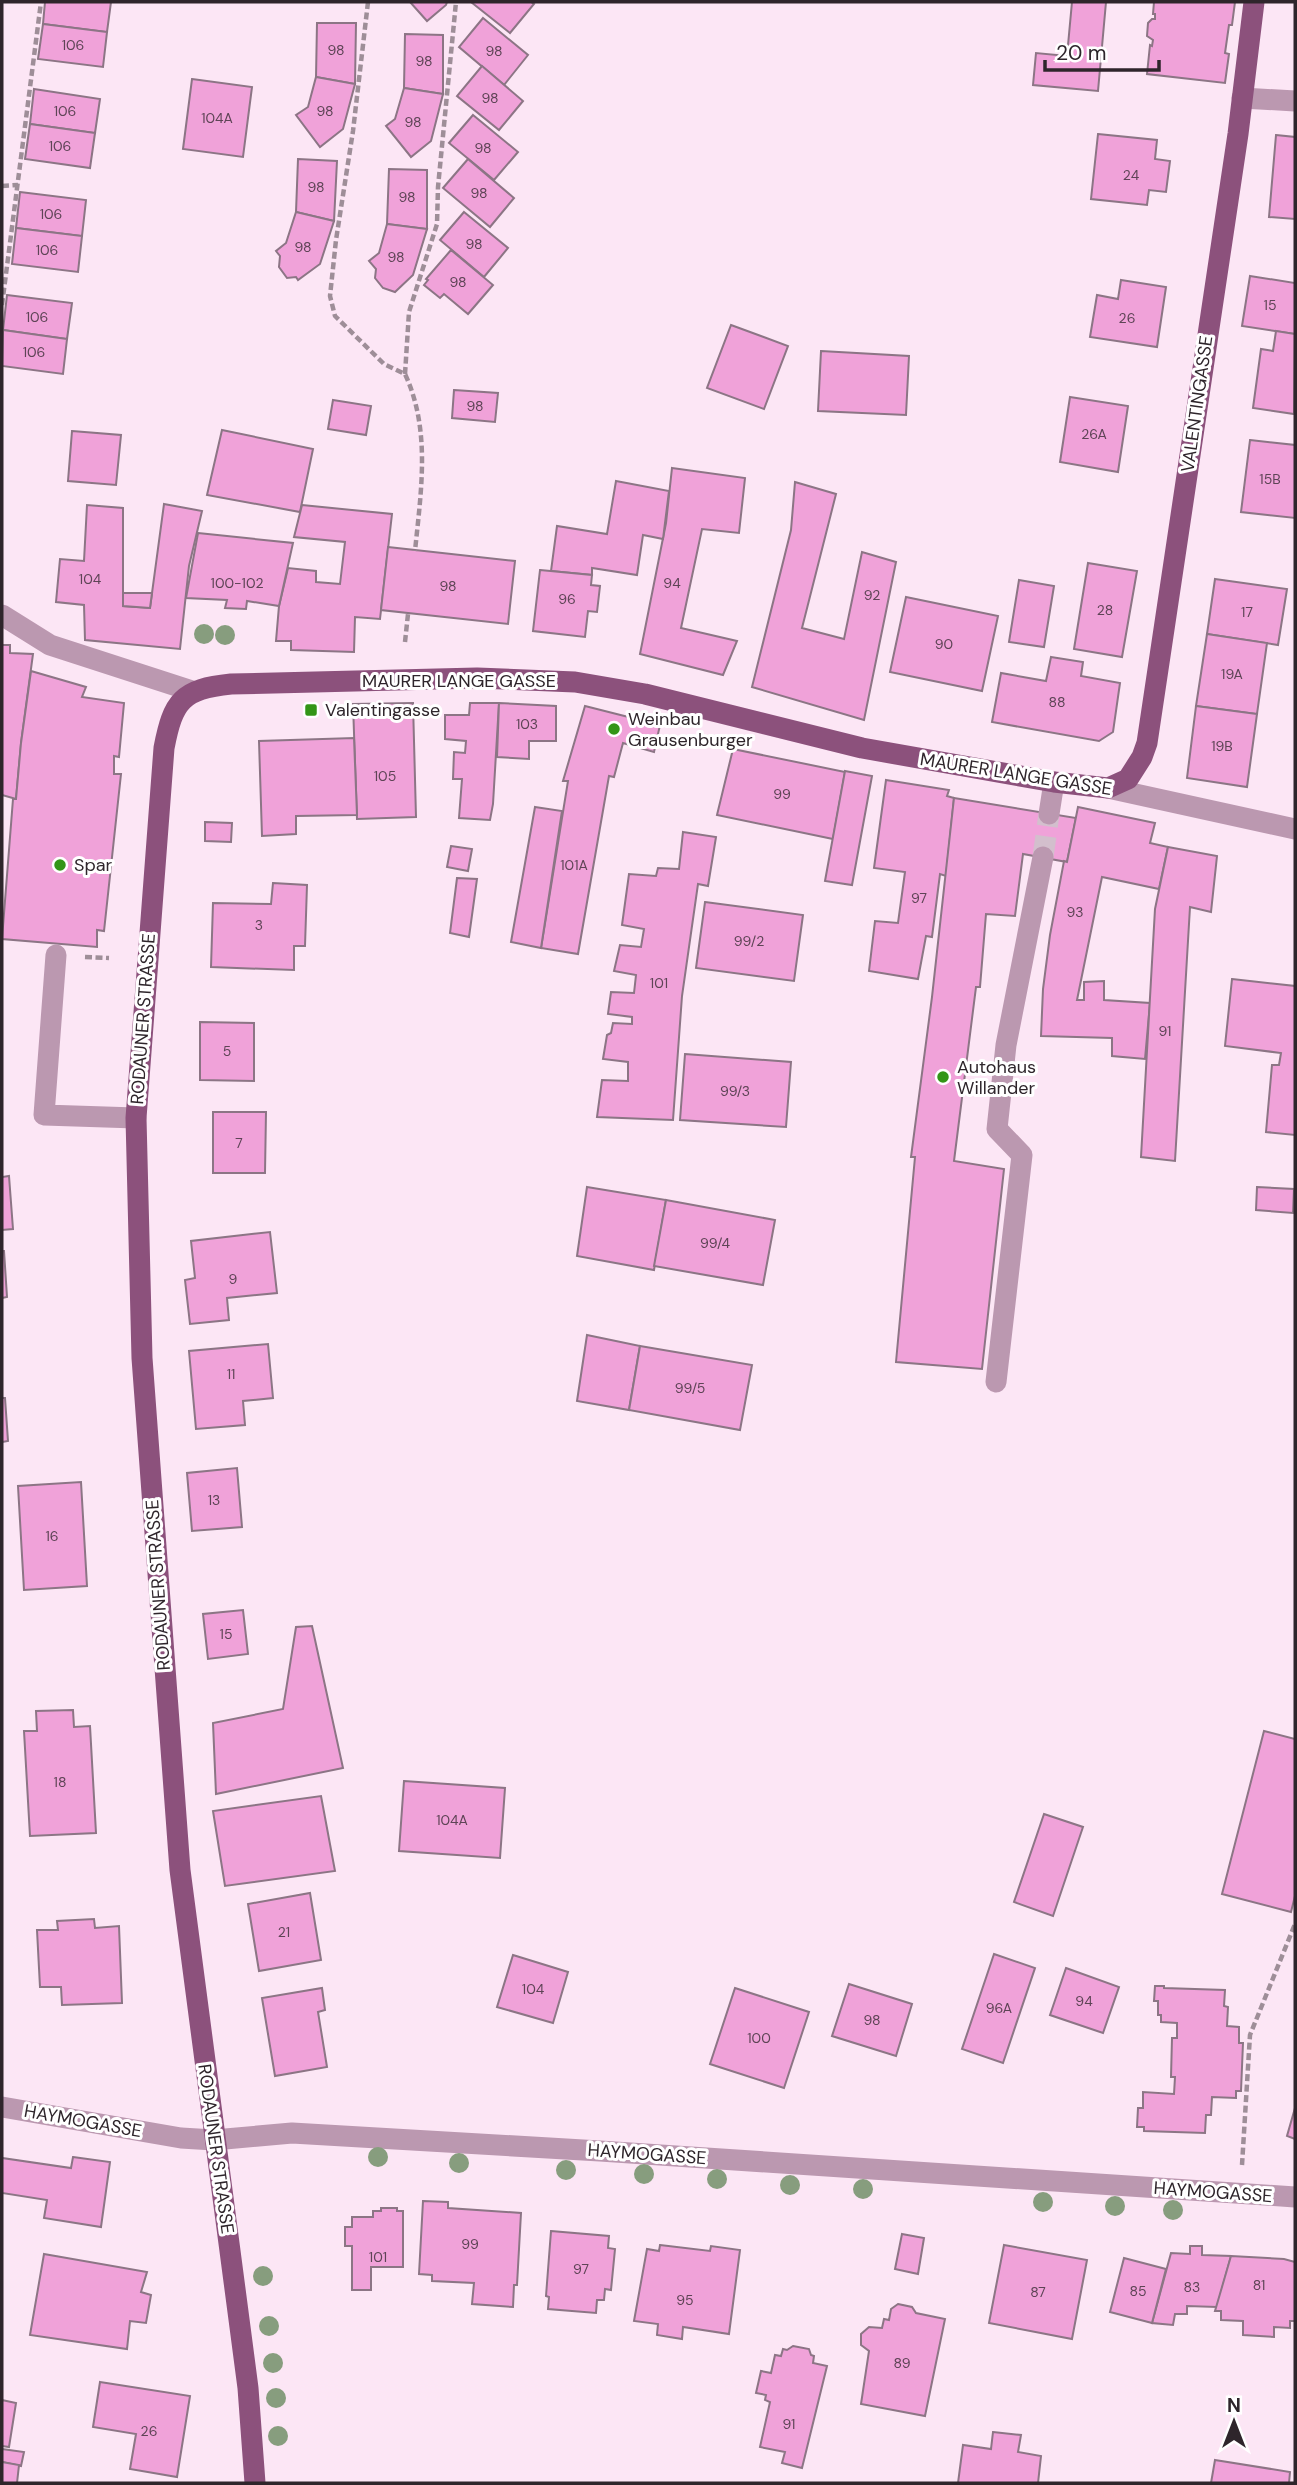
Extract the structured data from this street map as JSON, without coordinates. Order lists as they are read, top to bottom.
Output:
{
  "streets": {
    "main road": ["VALENTINGASSE", "MAURER LANGE GASSE", "RODAUNER STRASSE"],
    "street": ["HAYMOGASSE"]
  },
  "crossings": [
    ["VALENTINGASSE", "MAURER LANGE GASSE"],
    ["MAURER LANGE GASSE", "RODAUNER STRASSE"],
    ["RODAUNER STRASSE", "HAYMOGASSE"]
  ],
  "places": {
    "transit": ["Valentingasse"],
    "other": ["Weinbau Grausenburger", "Spar", "Autohaus Willander"]
  },
  "house_numbers": [
    "106",
    "98",
    "98",
    "98",
    "98",
    "106",
    "98",
    "104A",
    "98",
    "106",
    "98",
    "24",
    "98",
    "98",
    "98",
    "106",
    "98",
    "98",
    "106",
    "98",
    "98",
    "15",
    "106",
    "26",
    "106",
    "98",
    "26A",
    "15B",
    "104",
    "100-102",
    "94",
    "98",
    "92",
    "96",
    "28",
    "17",
    "90",
    "19A",
    "88",
    "103",
    "19B",
    "105",
    "99",
    "101A",
    "97",
    "93",
    "3",
    "99/2",
    "101",
    "91",
    "5",
    "99/3",
    "7",
    "99/4",
    "9",
    "11",
    "99/5",
    "13",
    "16",
    "15",
    "18",
    "104A",
    "21",
    "104",
    "94",
    "96A",
    "98",
    "100",
    "99",
    "101",
    "97",
    "81",
    "83",
    "85",
    "87",
    "95",
    "89",
    "91",
    "26"
  ],
  "scale_bar": "20 m",
  "north": "top"
}
